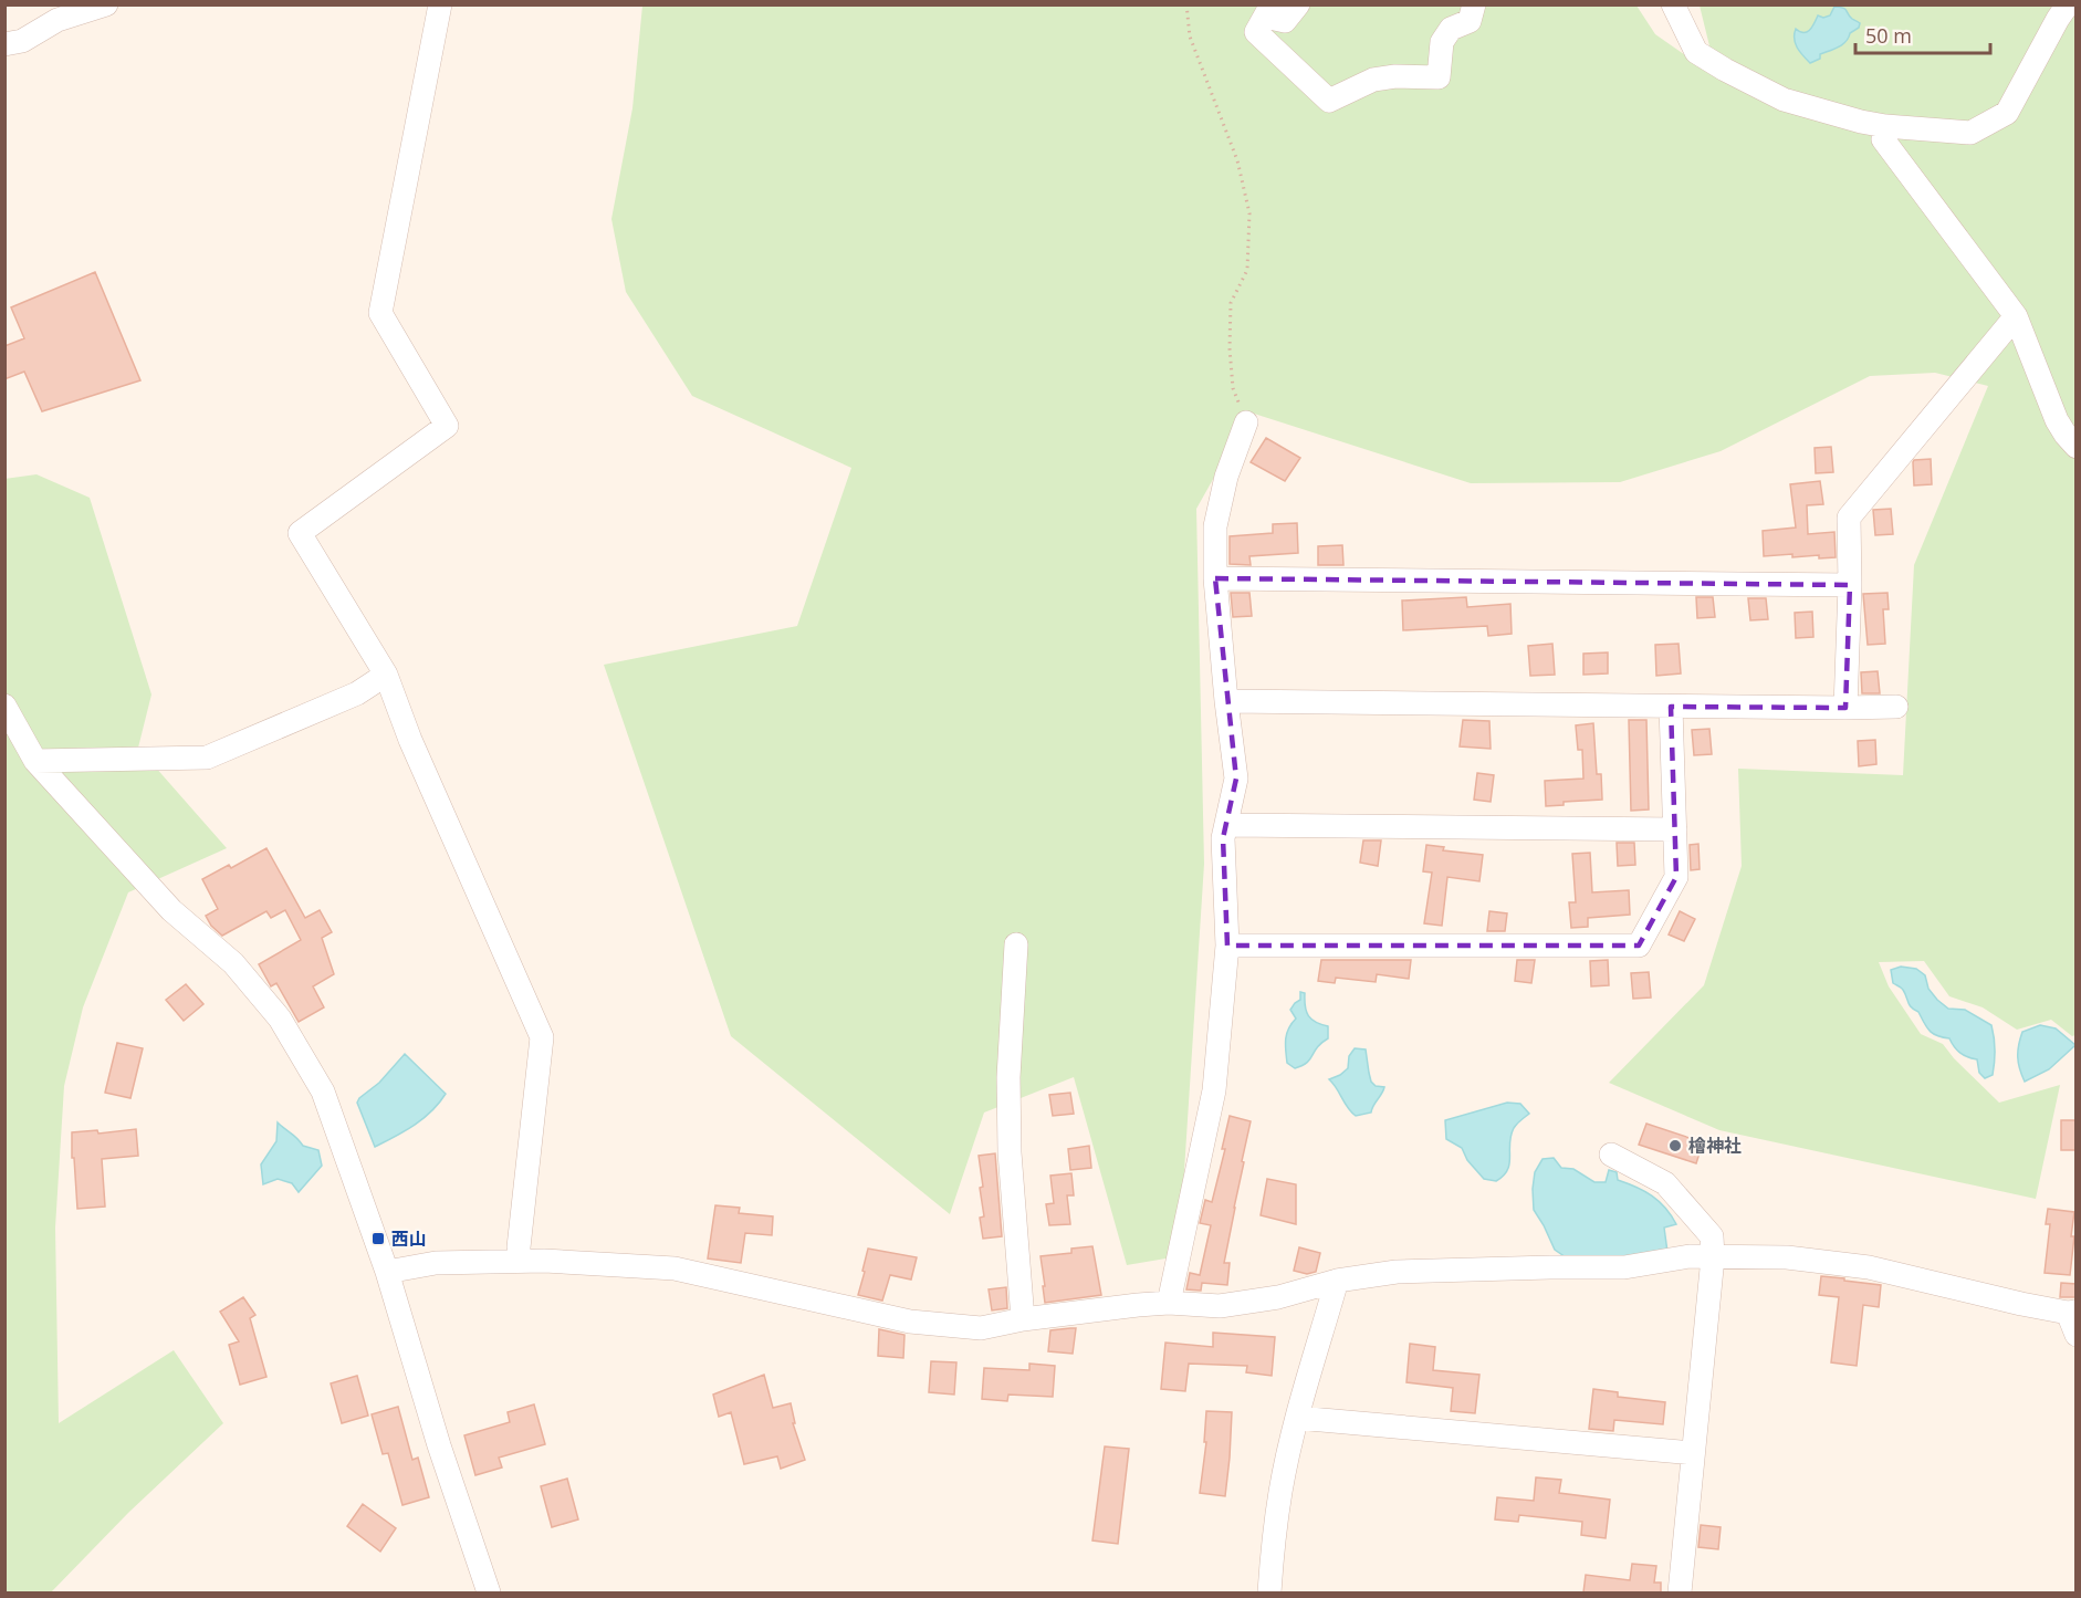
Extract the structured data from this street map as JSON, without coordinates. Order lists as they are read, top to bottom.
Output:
{
  "places": {
    "other": ["檜神社"],
    "transit": ["西山"]
  },
  "scale_bar": "50 m"
}
